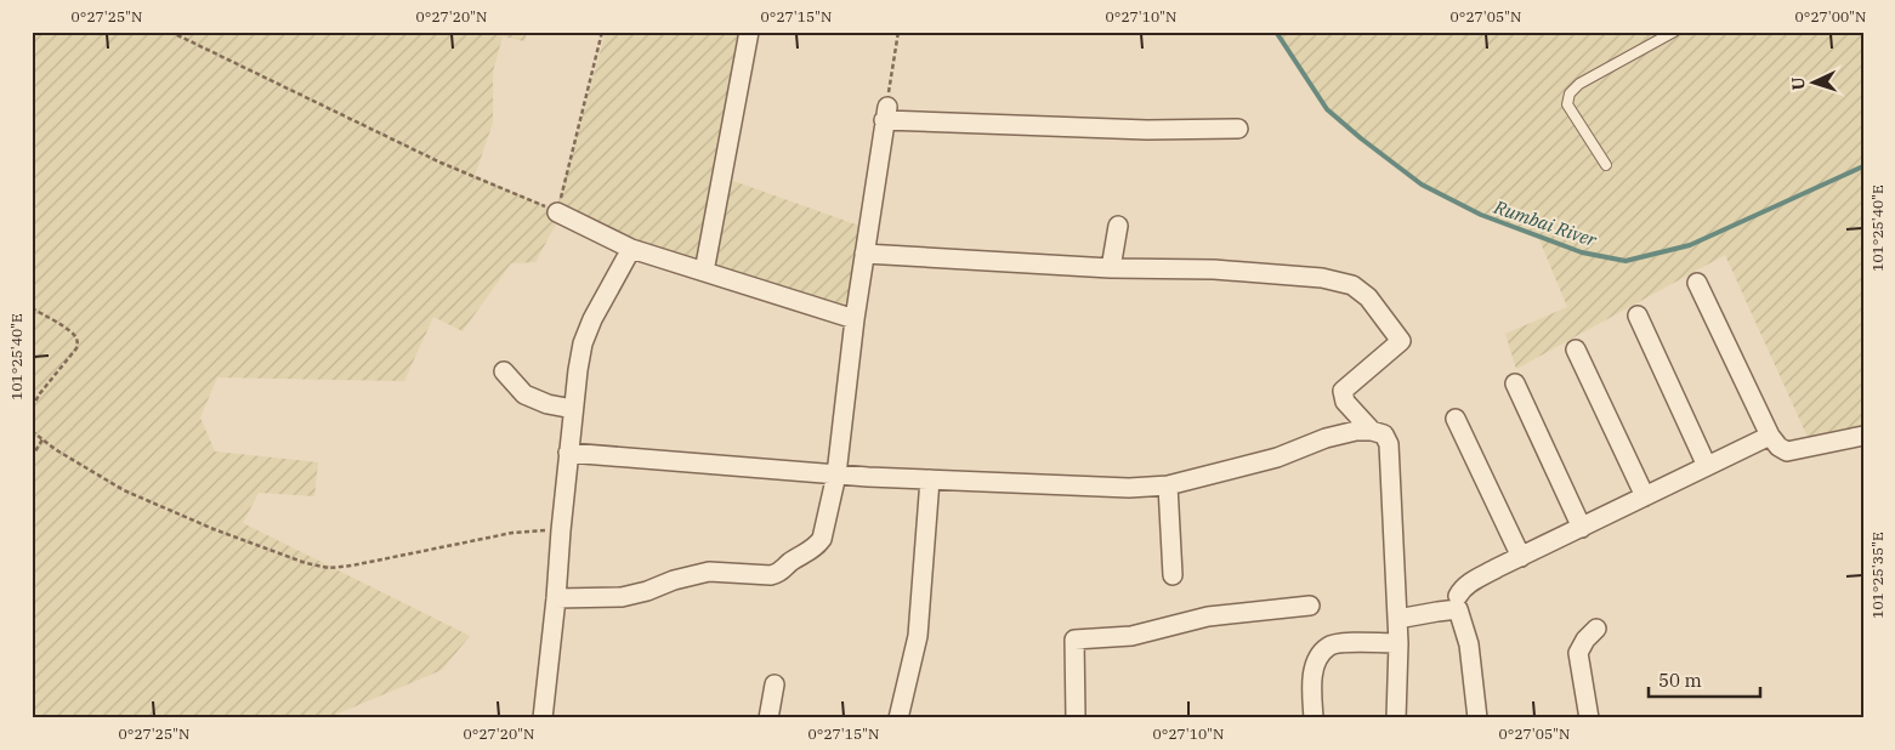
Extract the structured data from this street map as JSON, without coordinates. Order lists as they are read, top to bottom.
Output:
{
  "water": ["Rumbai River"],
  "scale_bar": "50 m",
  "north": "left",
  "coordinates": [
    "0°27'25\"N",
    "0°27'20\"N",
    "0°27'15\"N",
    "0°27'10\"N",
    "0°27'05\"N",
    "0°27'00\"N",
    "101°25'40\"E",
    "101°25'35\"E"
  ]
}
